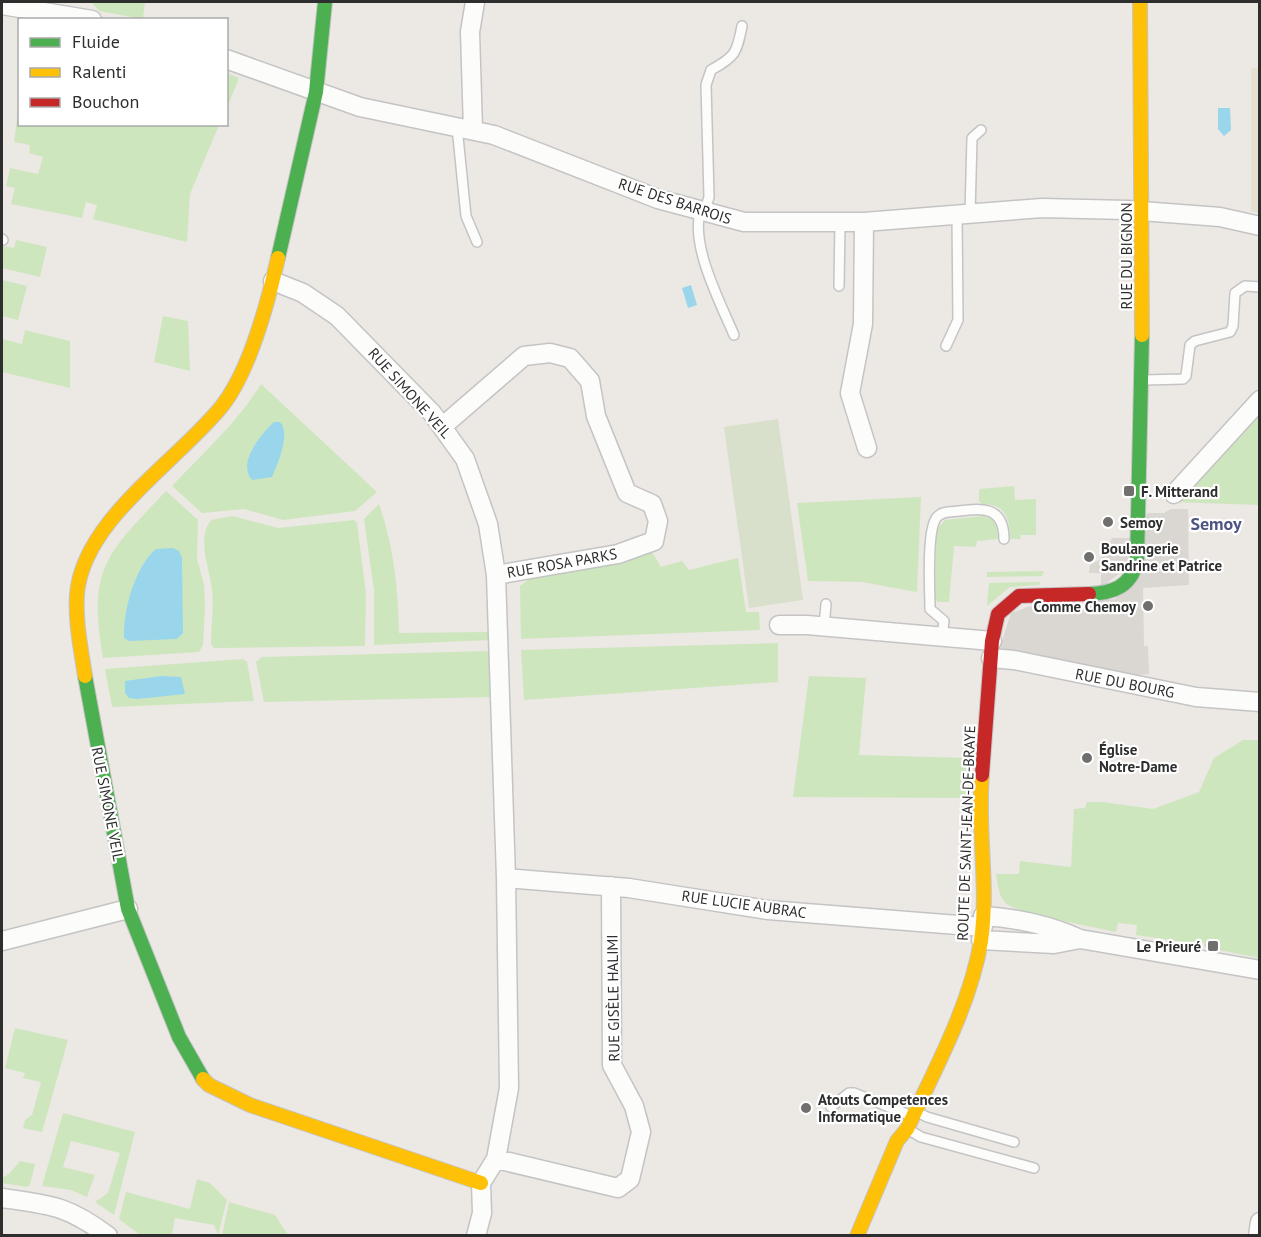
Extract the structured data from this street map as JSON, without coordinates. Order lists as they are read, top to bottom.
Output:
{
  "streets": {
    "street": [
      "RUE DES BARROIS",
      "RUE DU BIGNON",
      "RUE SIMONE VEIL",
      "RUE ROSA PARKS",
      "RUE DU BOURG",
      "ROUTE DE SAINT-JEAN-DE-BRAYE",
      "RUE LUCIE AUBRAC",
      "RUE GISÈLE HALIMI"
    ]
  },
  "crossings": [
    ["RUE DES BARROIS", "RUE DU BIGNON"],
    ["RUE DES BARROIS", "RUE SIMONE VEIL"],
    ["RUE DU BIGNON", "ROUTE DE SAINT-JEAN-DE-BRAYE"],
    ["RUE SIMONE VEIL", "RUE ROSA PARKS"],
    ["RUE SIMONE VEIL", "RUE LUCIE AUBRAC"],
    ["RUE SIMONE VEIL", "RUE GISÈLE HALIMI"],
    ["RUE DU BOURG", "ROUTE DE SAINT-JEAN-DE-BRAYE"],
    ["ROUTE DE SAINT-JEAN-DE-BRAYE", "RUE LUCIE AUBRAC"],
    ["RUE LUCIE AUBRAC", "RUE GISÈLE HALIMI"]
  ],
  "districts": ["Semoy"],
  "places": {
    "transit": ["F. Mitterand", "Le Prieuré"],
    "other": [
      "Semoy",
      "Boulangerie Sandrine et Patrice",
      "Comme Chemoy",
      "Église Notre-Dame",
      "Atouts Competences Informatique"
    ]
  },
  "legend": ["Fluide", "Ralenti", "Bouchon"]
}
